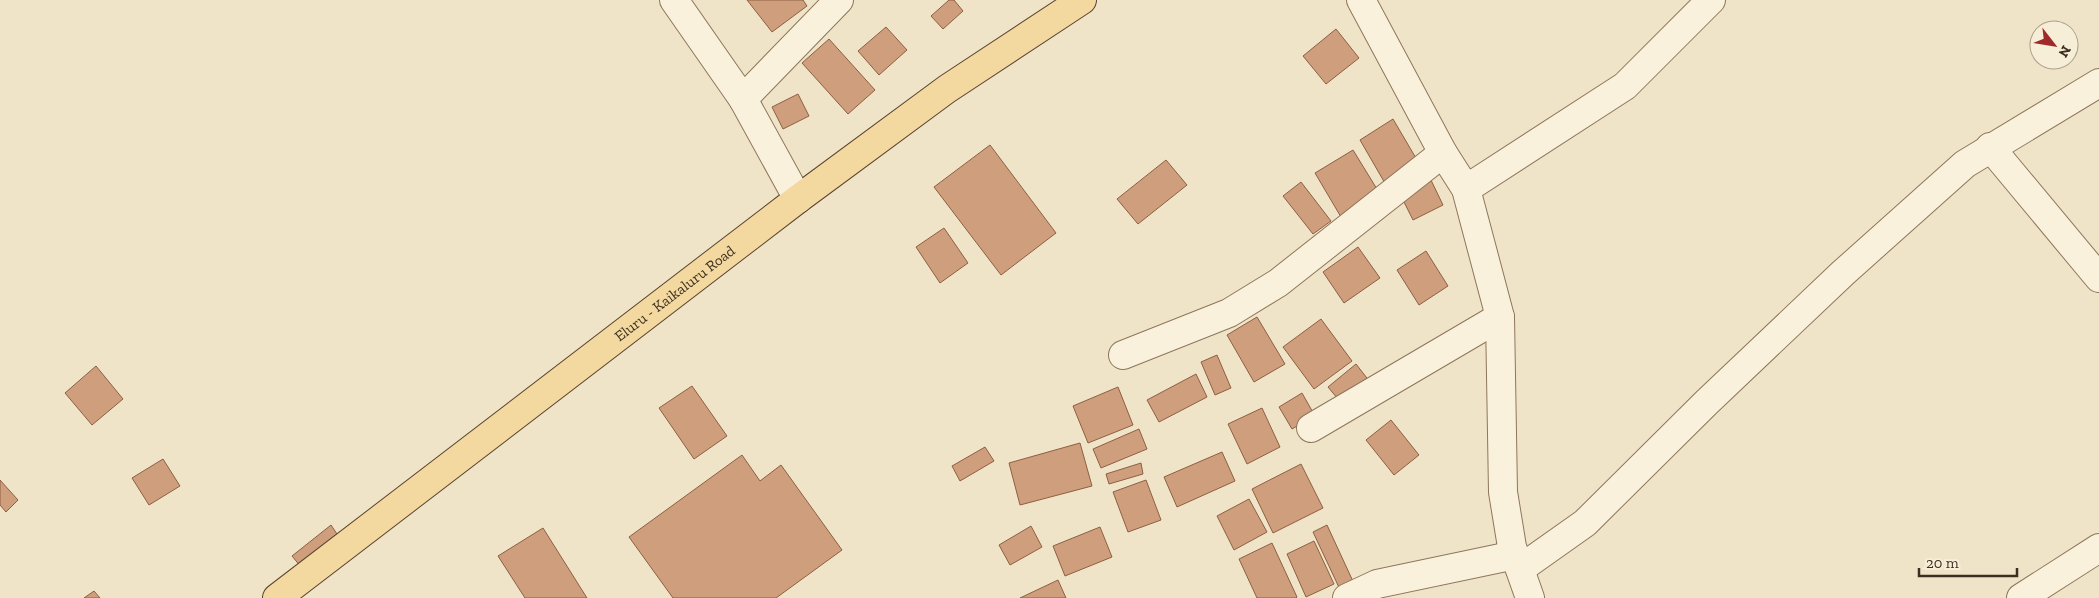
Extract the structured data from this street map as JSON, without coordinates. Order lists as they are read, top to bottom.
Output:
{
  "streets": {
    "main road": ["Eluru - Kaikaluru Road"]
  },
  "scale_bar": "20 m",
  "north": "bottom right"
}
